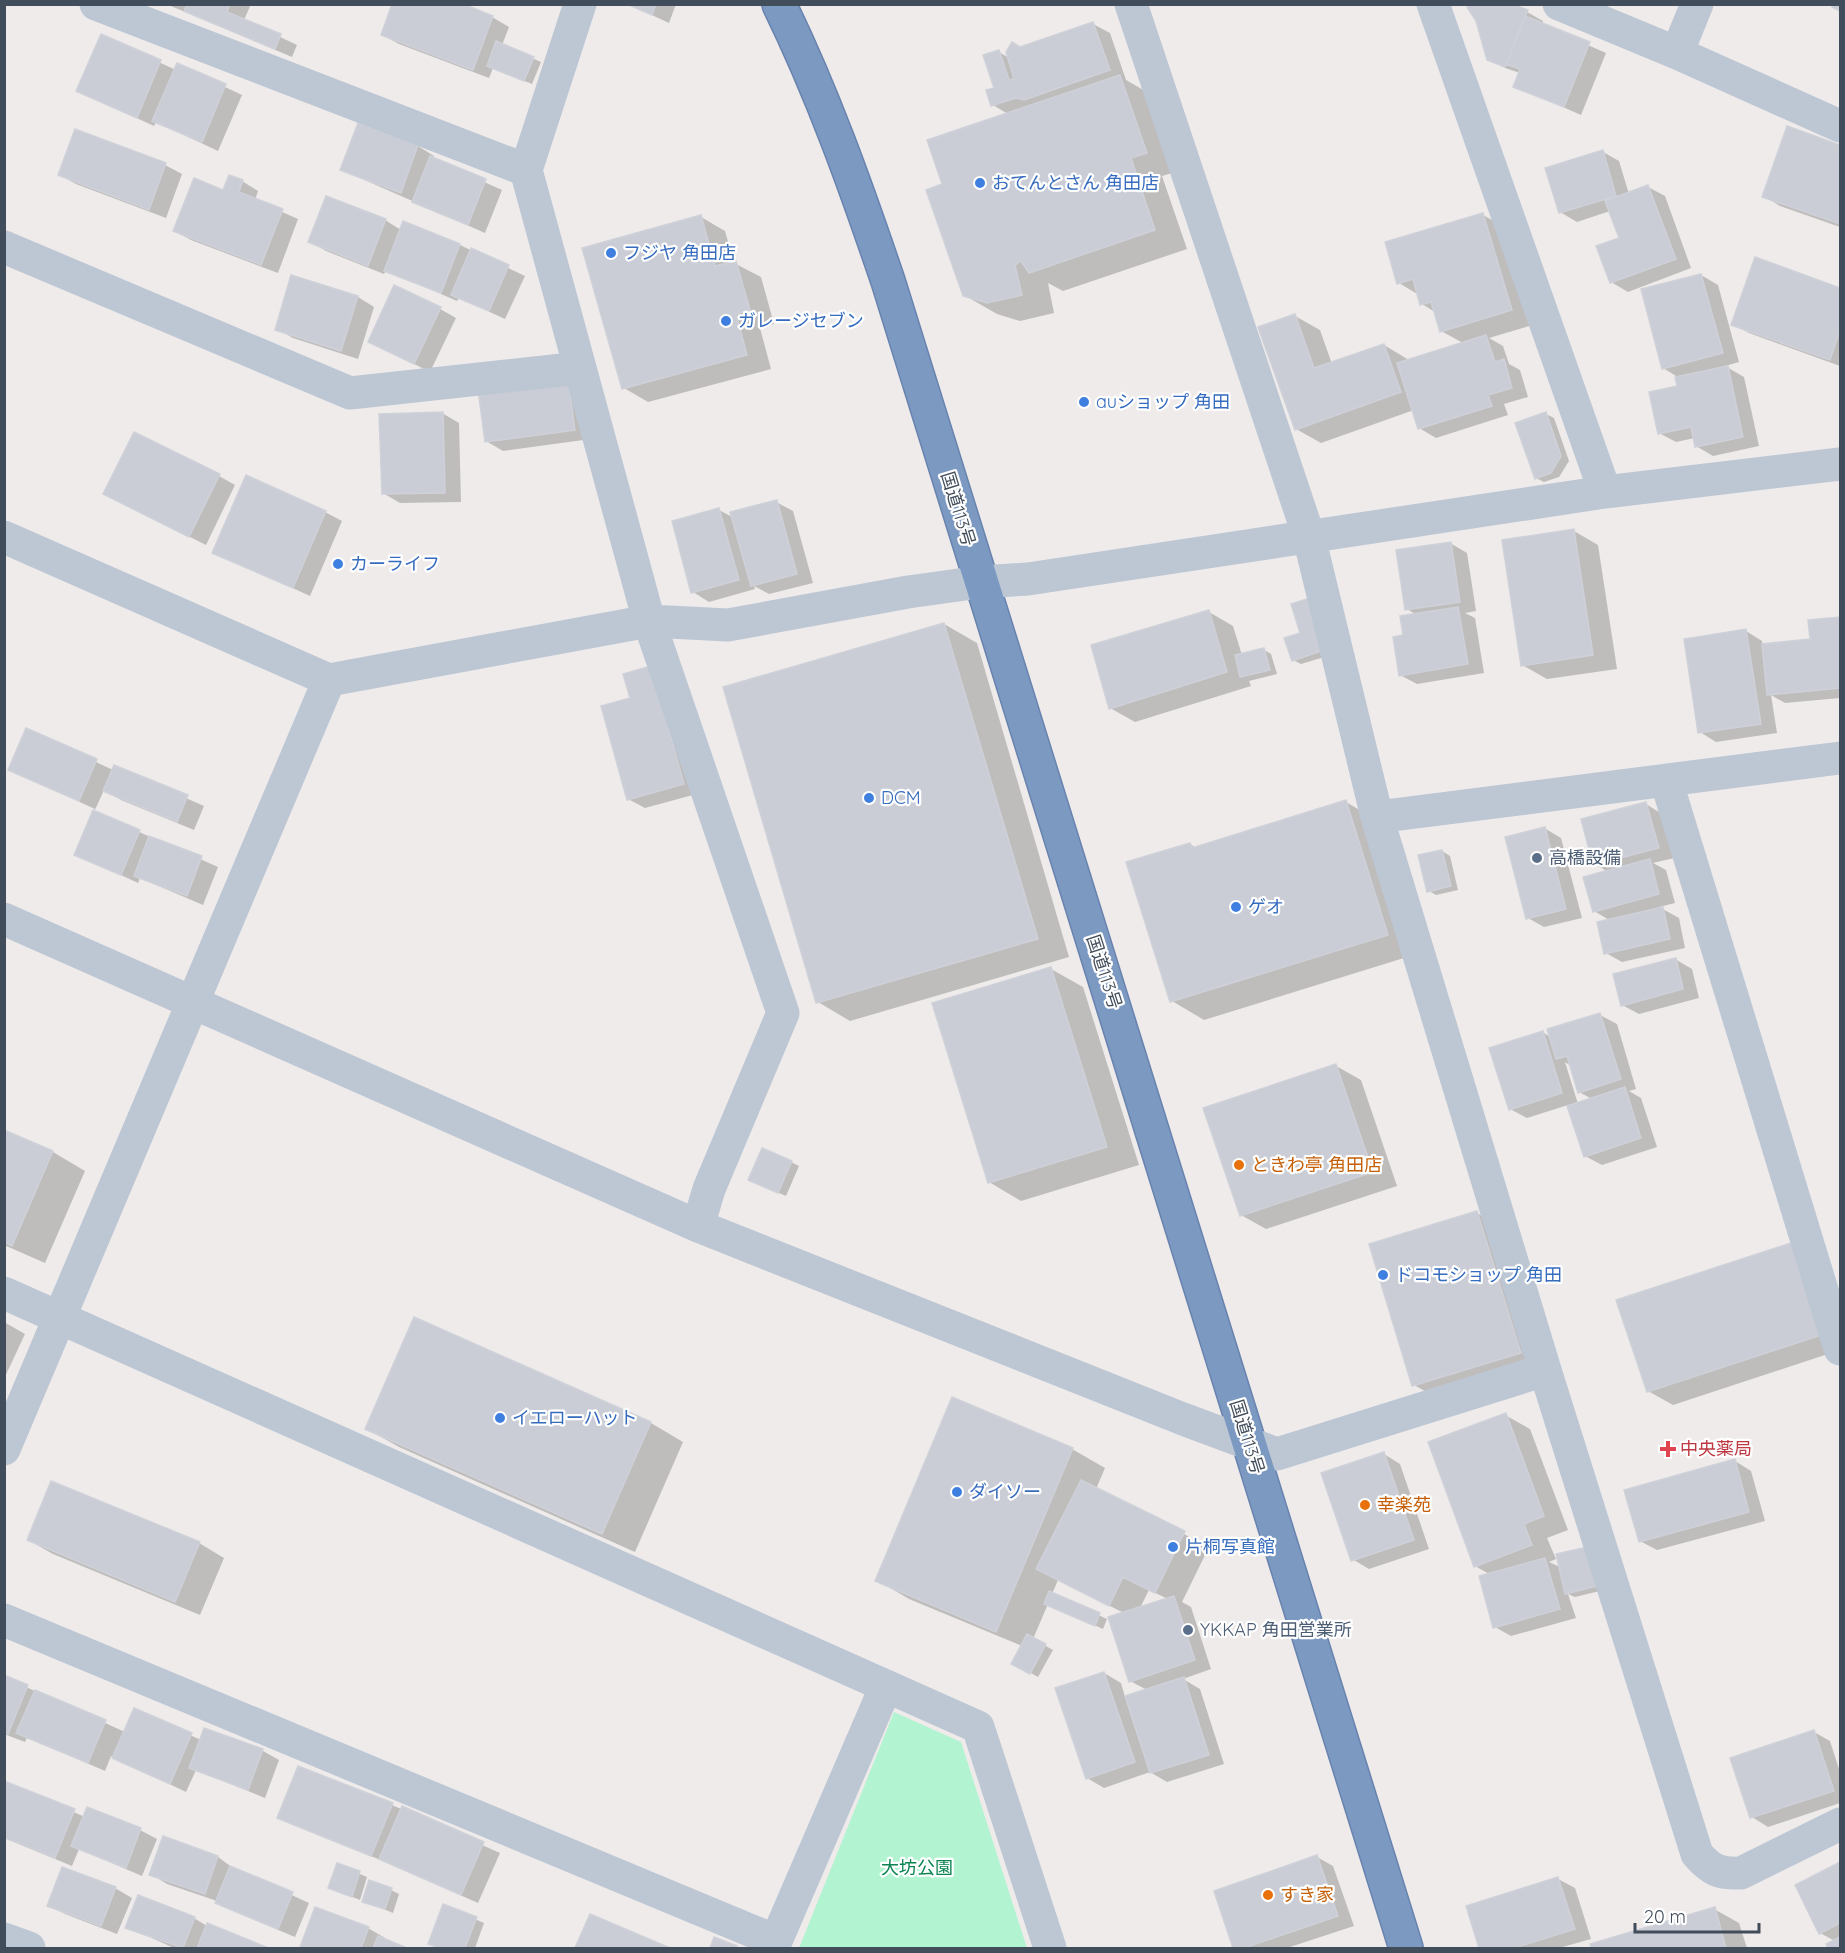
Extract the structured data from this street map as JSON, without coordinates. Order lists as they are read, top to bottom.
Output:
{
  "streets": {
    "highway": ["国道113号"]
  },
  "parks": ["大坊公園"],
  "places": {
    "other": [
      "おてんとさん 角田店",
      "フジヤ 角田店",
      "ガレージセブン",
      "auショップ 角田",
      "カーライフ",
      "DCM",
      "高橋設備",
      "ゲオ",
      "ときわ亭 角田店",
      "ドコモショップ 角田",
      "イエローハット",
      "ダイソー",
      "幸楽苑",
      "片桐写真館",
      "YKKAP 角田営業所",
      "すき家"
    ],
    "health": ["中央薬局"]
  },
  "scale_bar": "20 m"
}
